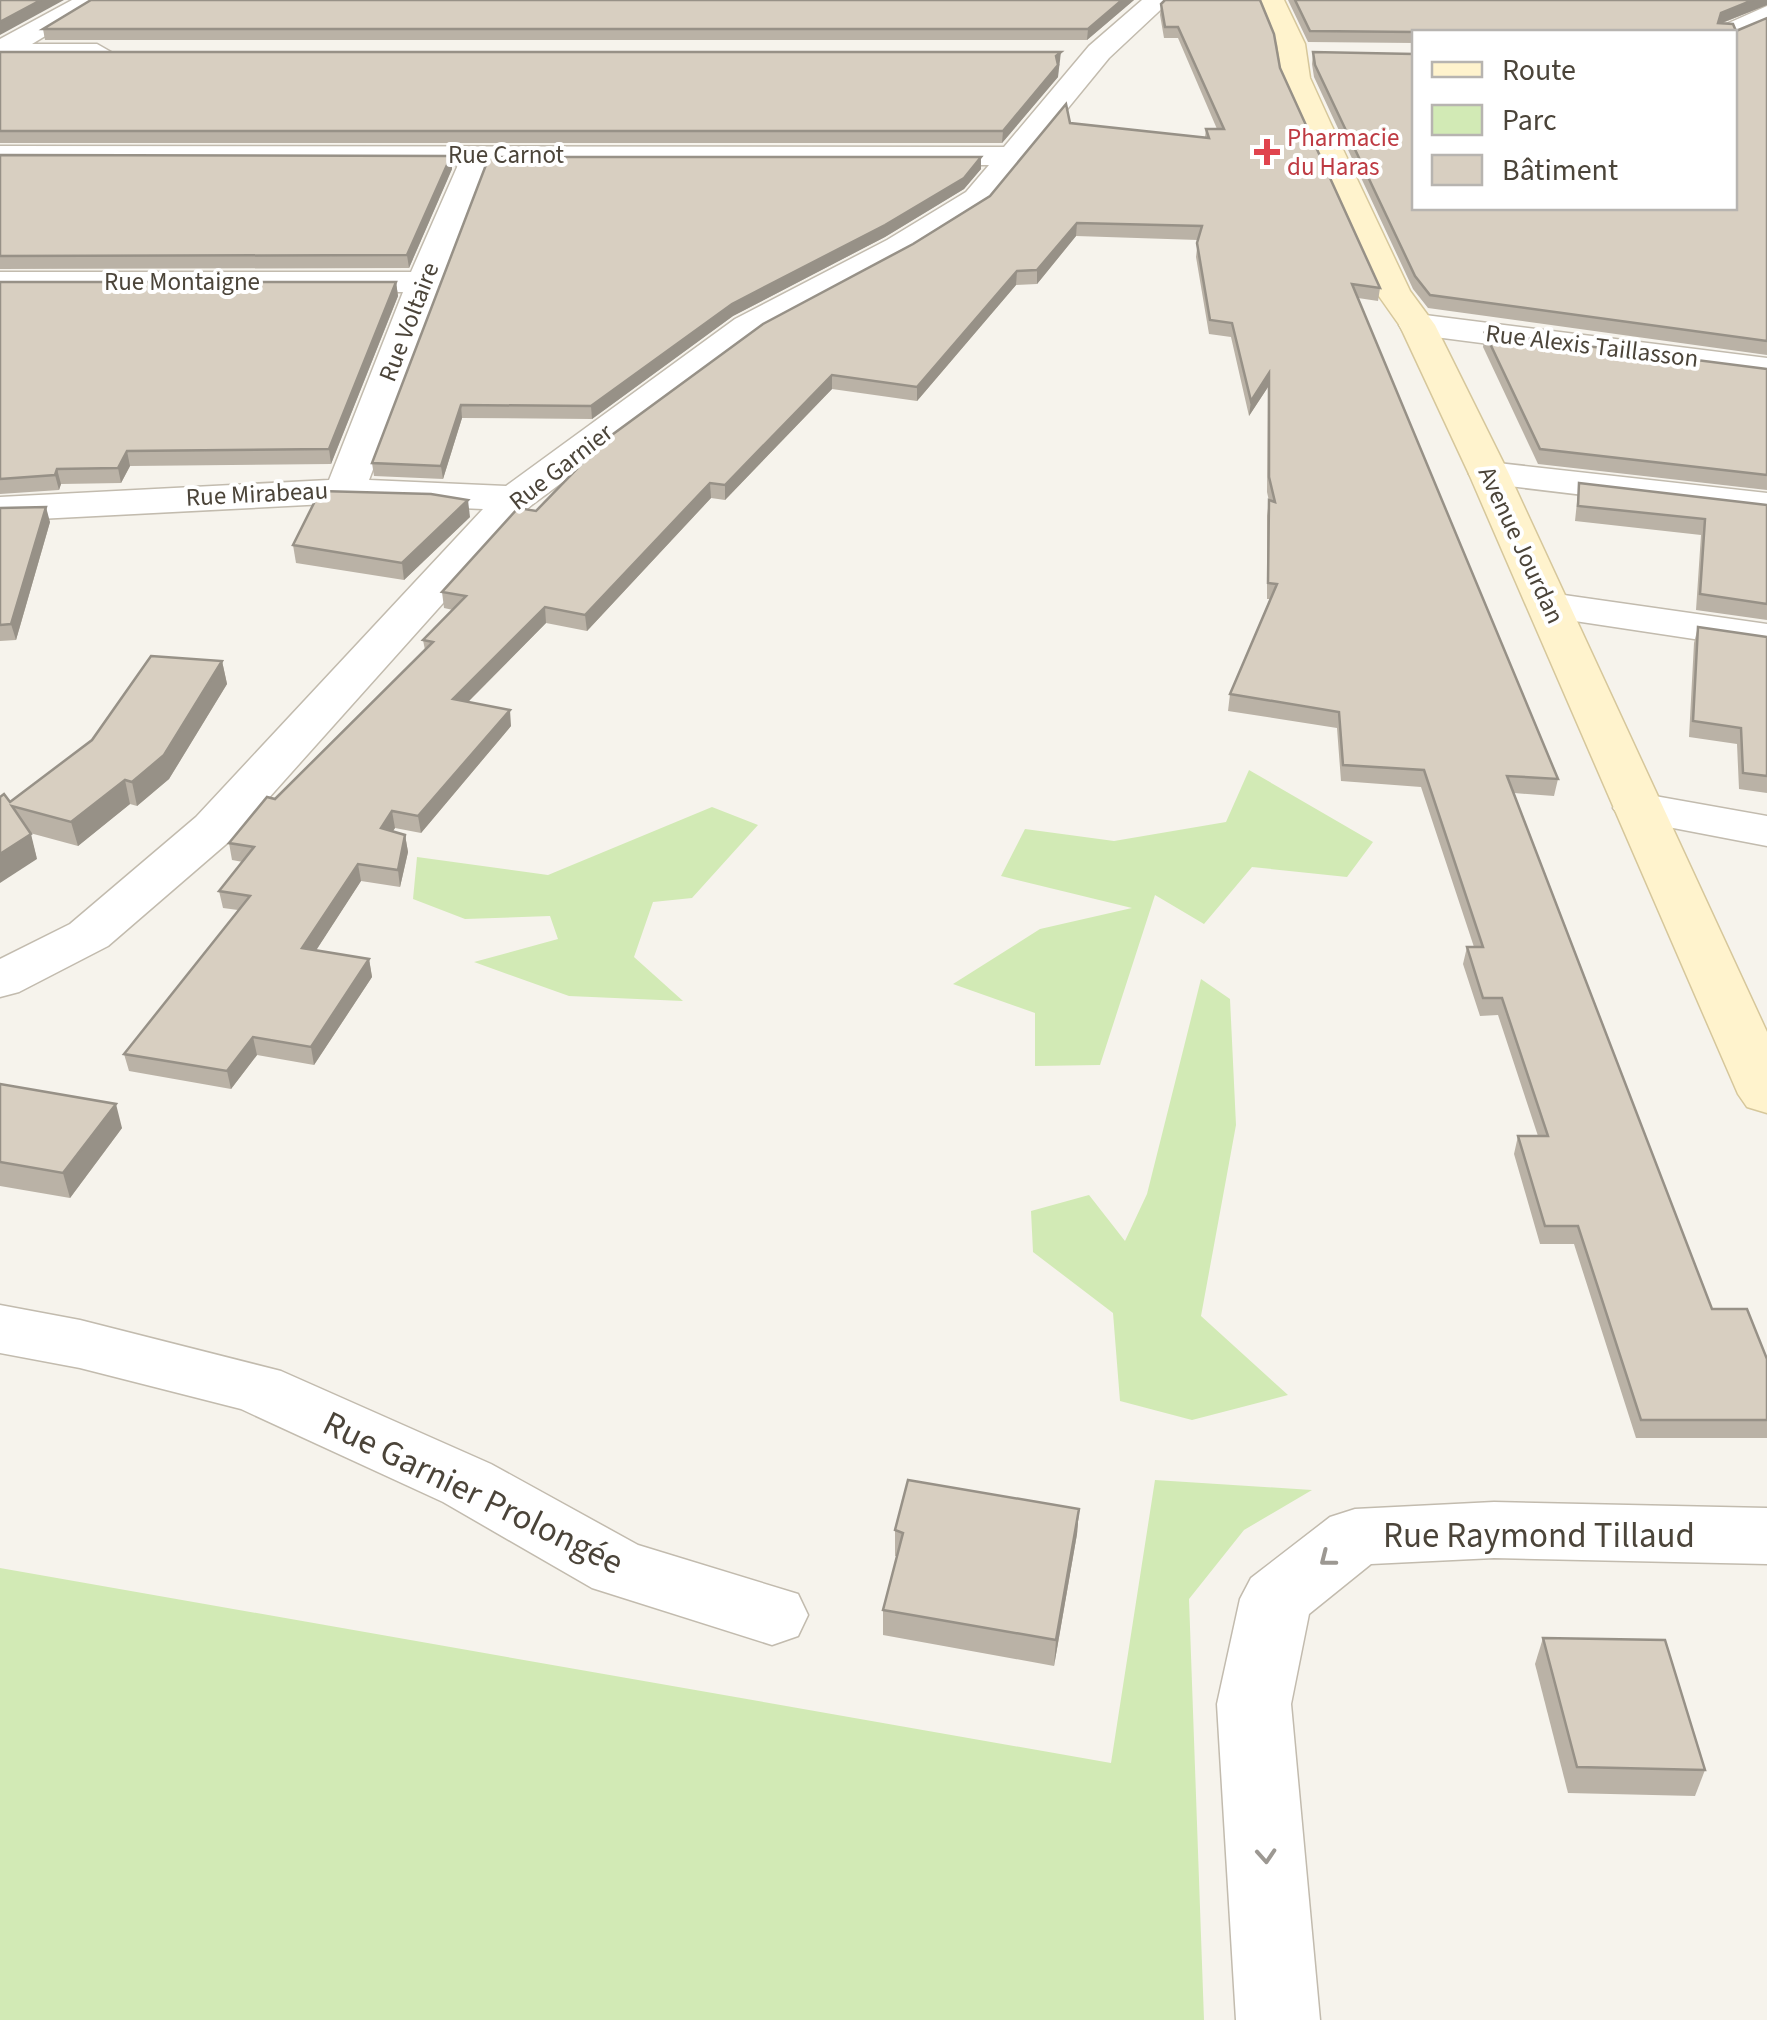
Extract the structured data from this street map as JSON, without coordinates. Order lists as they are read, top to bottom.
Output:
{
  "streets": {
    "main road": ["Avenue Jourdan"],
    "street": [
      "Rue Carnot",
      "Rue Montaigne",
      "Rue Voltaire",
      "Rue Alexis Taillasson",
      "Rue Garnier",
      "Rue Mirabeau",
      "Rue Garnier Prolongée",
      "Rue Raymond Tillaud"
    ]
  },
  "crossings": [
    ["Rue Carnot", "Rue Voltaire"],
    ["Rue Carnot", "Rue Garnier"],
    ["Rue Montaigne", "Rue Voltaire"],
    ["Rue Voltaire", "Rue Mirabeau"],
    ["Rue Alexis Taillasson", "Avenue Jourdan"],
    ["Rue Garnier", "Rue Mirabeau"]
  ],
  "places": {
    "health": ["Pharmacie du Haras"]
  },
  "legend": ["Route", "Parc", "Bâtiment"]
}
